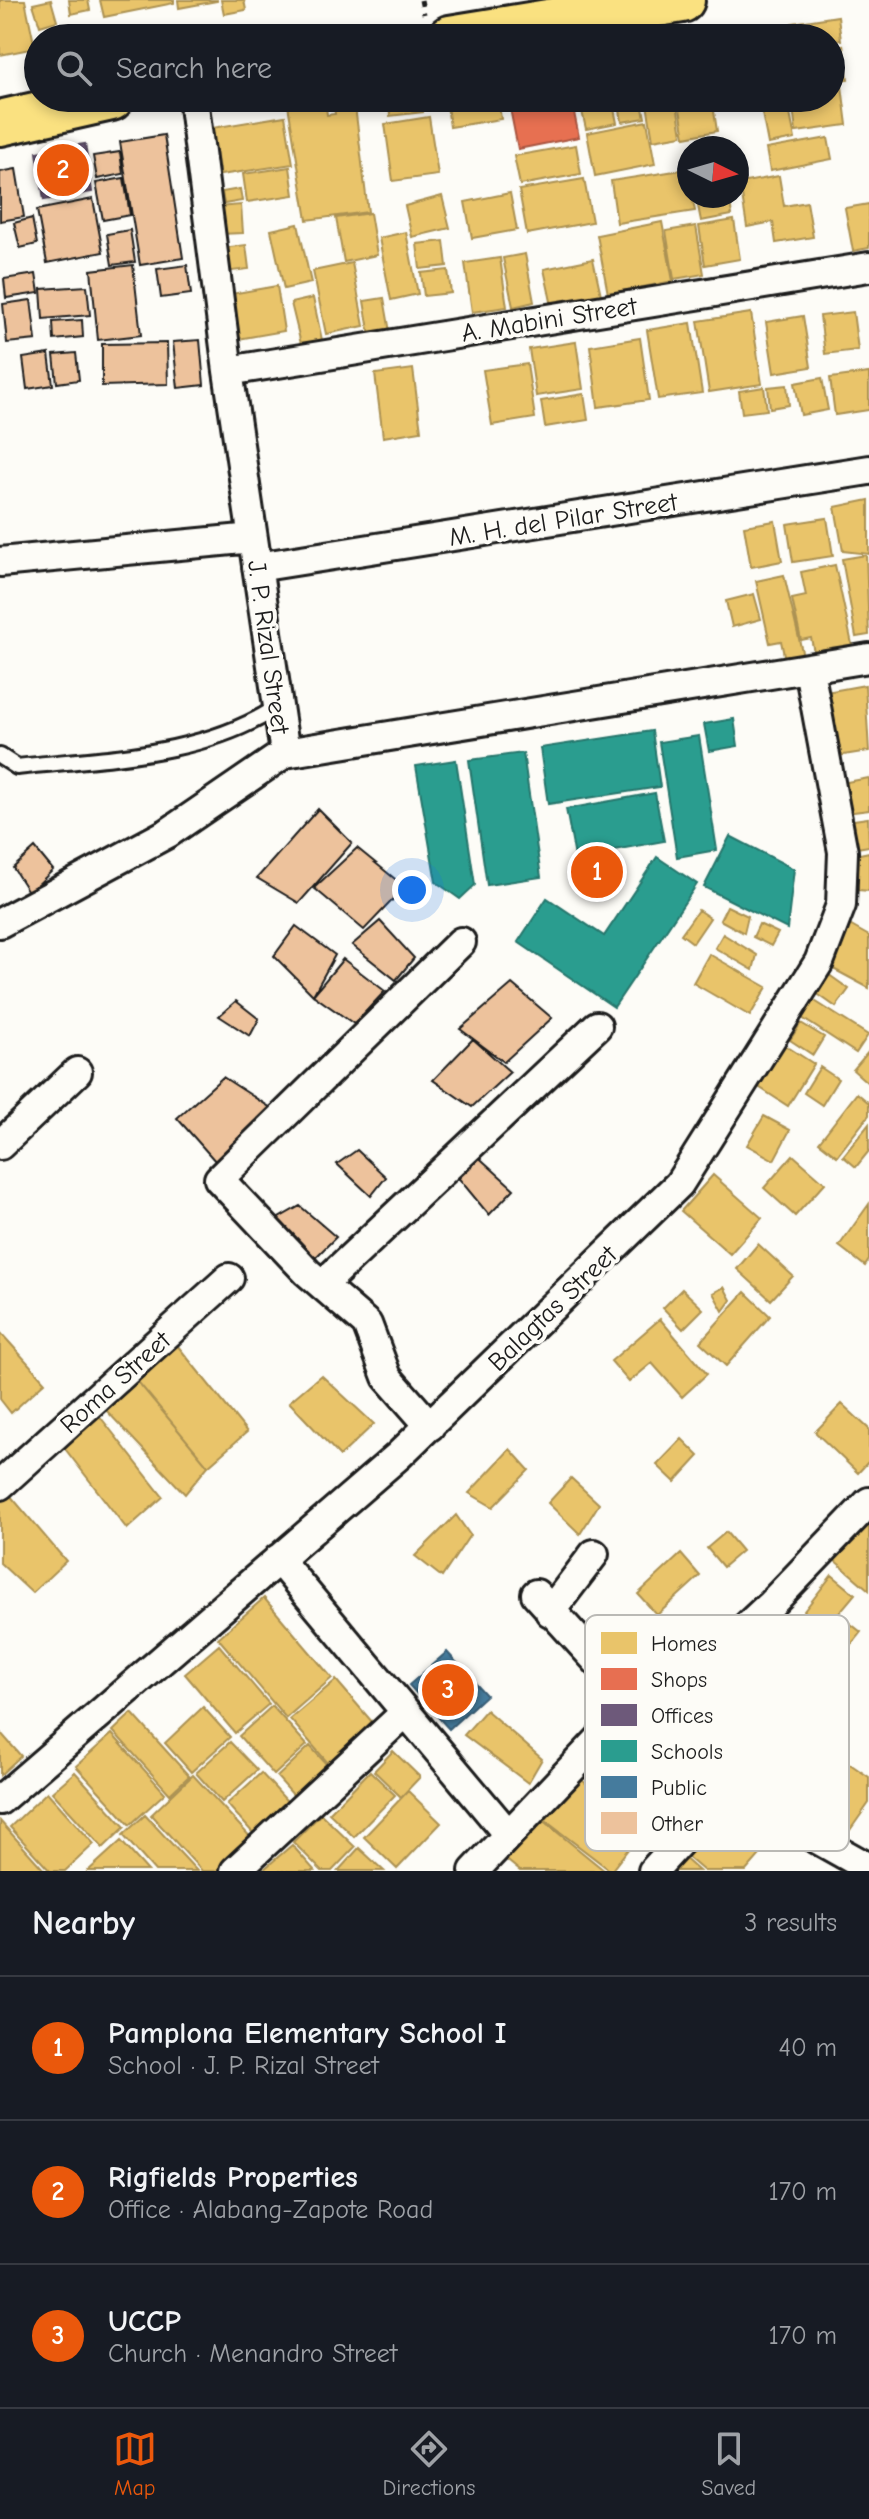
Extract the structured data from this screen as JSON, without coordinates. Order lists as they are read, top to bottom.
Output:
{
  "streets": {
    "street": [
      "A. Mabini Street",
      "M. H. del Pilar Street",
      "J. P. Rizal Street",
      "Balagtas Street",
      "Roma Street"
    ]
  },
  "crossings": [
    ["A. Mabini Street", "J. P. Rizal Street"],
    ["M. H. del Pilar Street", "J. P. Rizal Street"],
    ["J. P. Rizal Street", "Balagtas Street"]
  ],
  "legend": [
    "Homes",
    "Shops",
    "Offices",
    "Schools",
    "Public",
    "Other"
  ],
  "north": "right",
  "page": {
    "search": "Search here",
    "pins": ["2", "1", "3"],
    "heading": ["Nearby", "3 results"],
    "list": [
      {
        "mark": "1",
        "name": "Pamplona Elementary School I",
        "note": "School · J. P. Rizal Street",
        "value": "40 m"
      },
      {
        "mark": "2",
        "name": "Rigfields Properties",
        "note": "Office · Alabang-Zapote Road",
        "value": "170 m"
      },
      {
        "mark": "3",
        "name": "UCCP",
        "note": "Church · Menandro Street",
        "value": "170 m"
      }
    ],
    "nav": ["Map", "Directions", "Saved"]
  }
}
